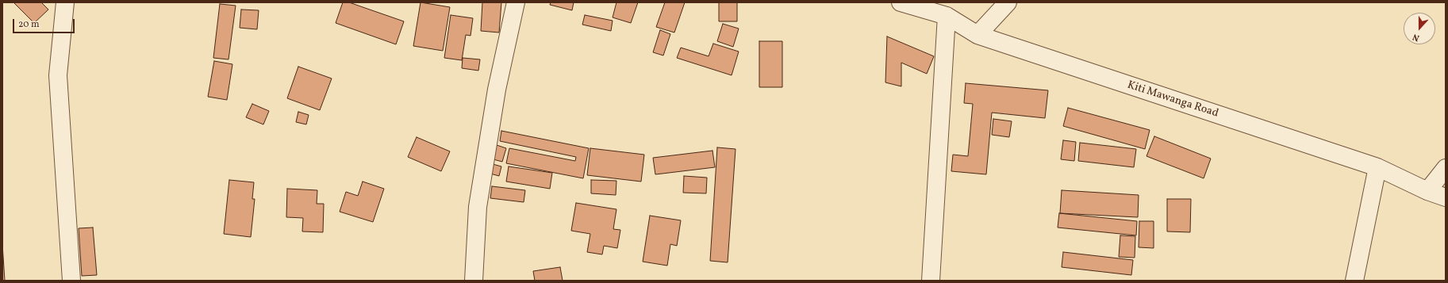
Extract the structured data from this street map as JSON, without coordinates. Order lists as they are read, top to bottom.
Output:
{
  "streets": {
    "street": ["Kiti Mawanga Road"]
  },
  "scale_bar": "20 m",
  "north": "bottom"
}
